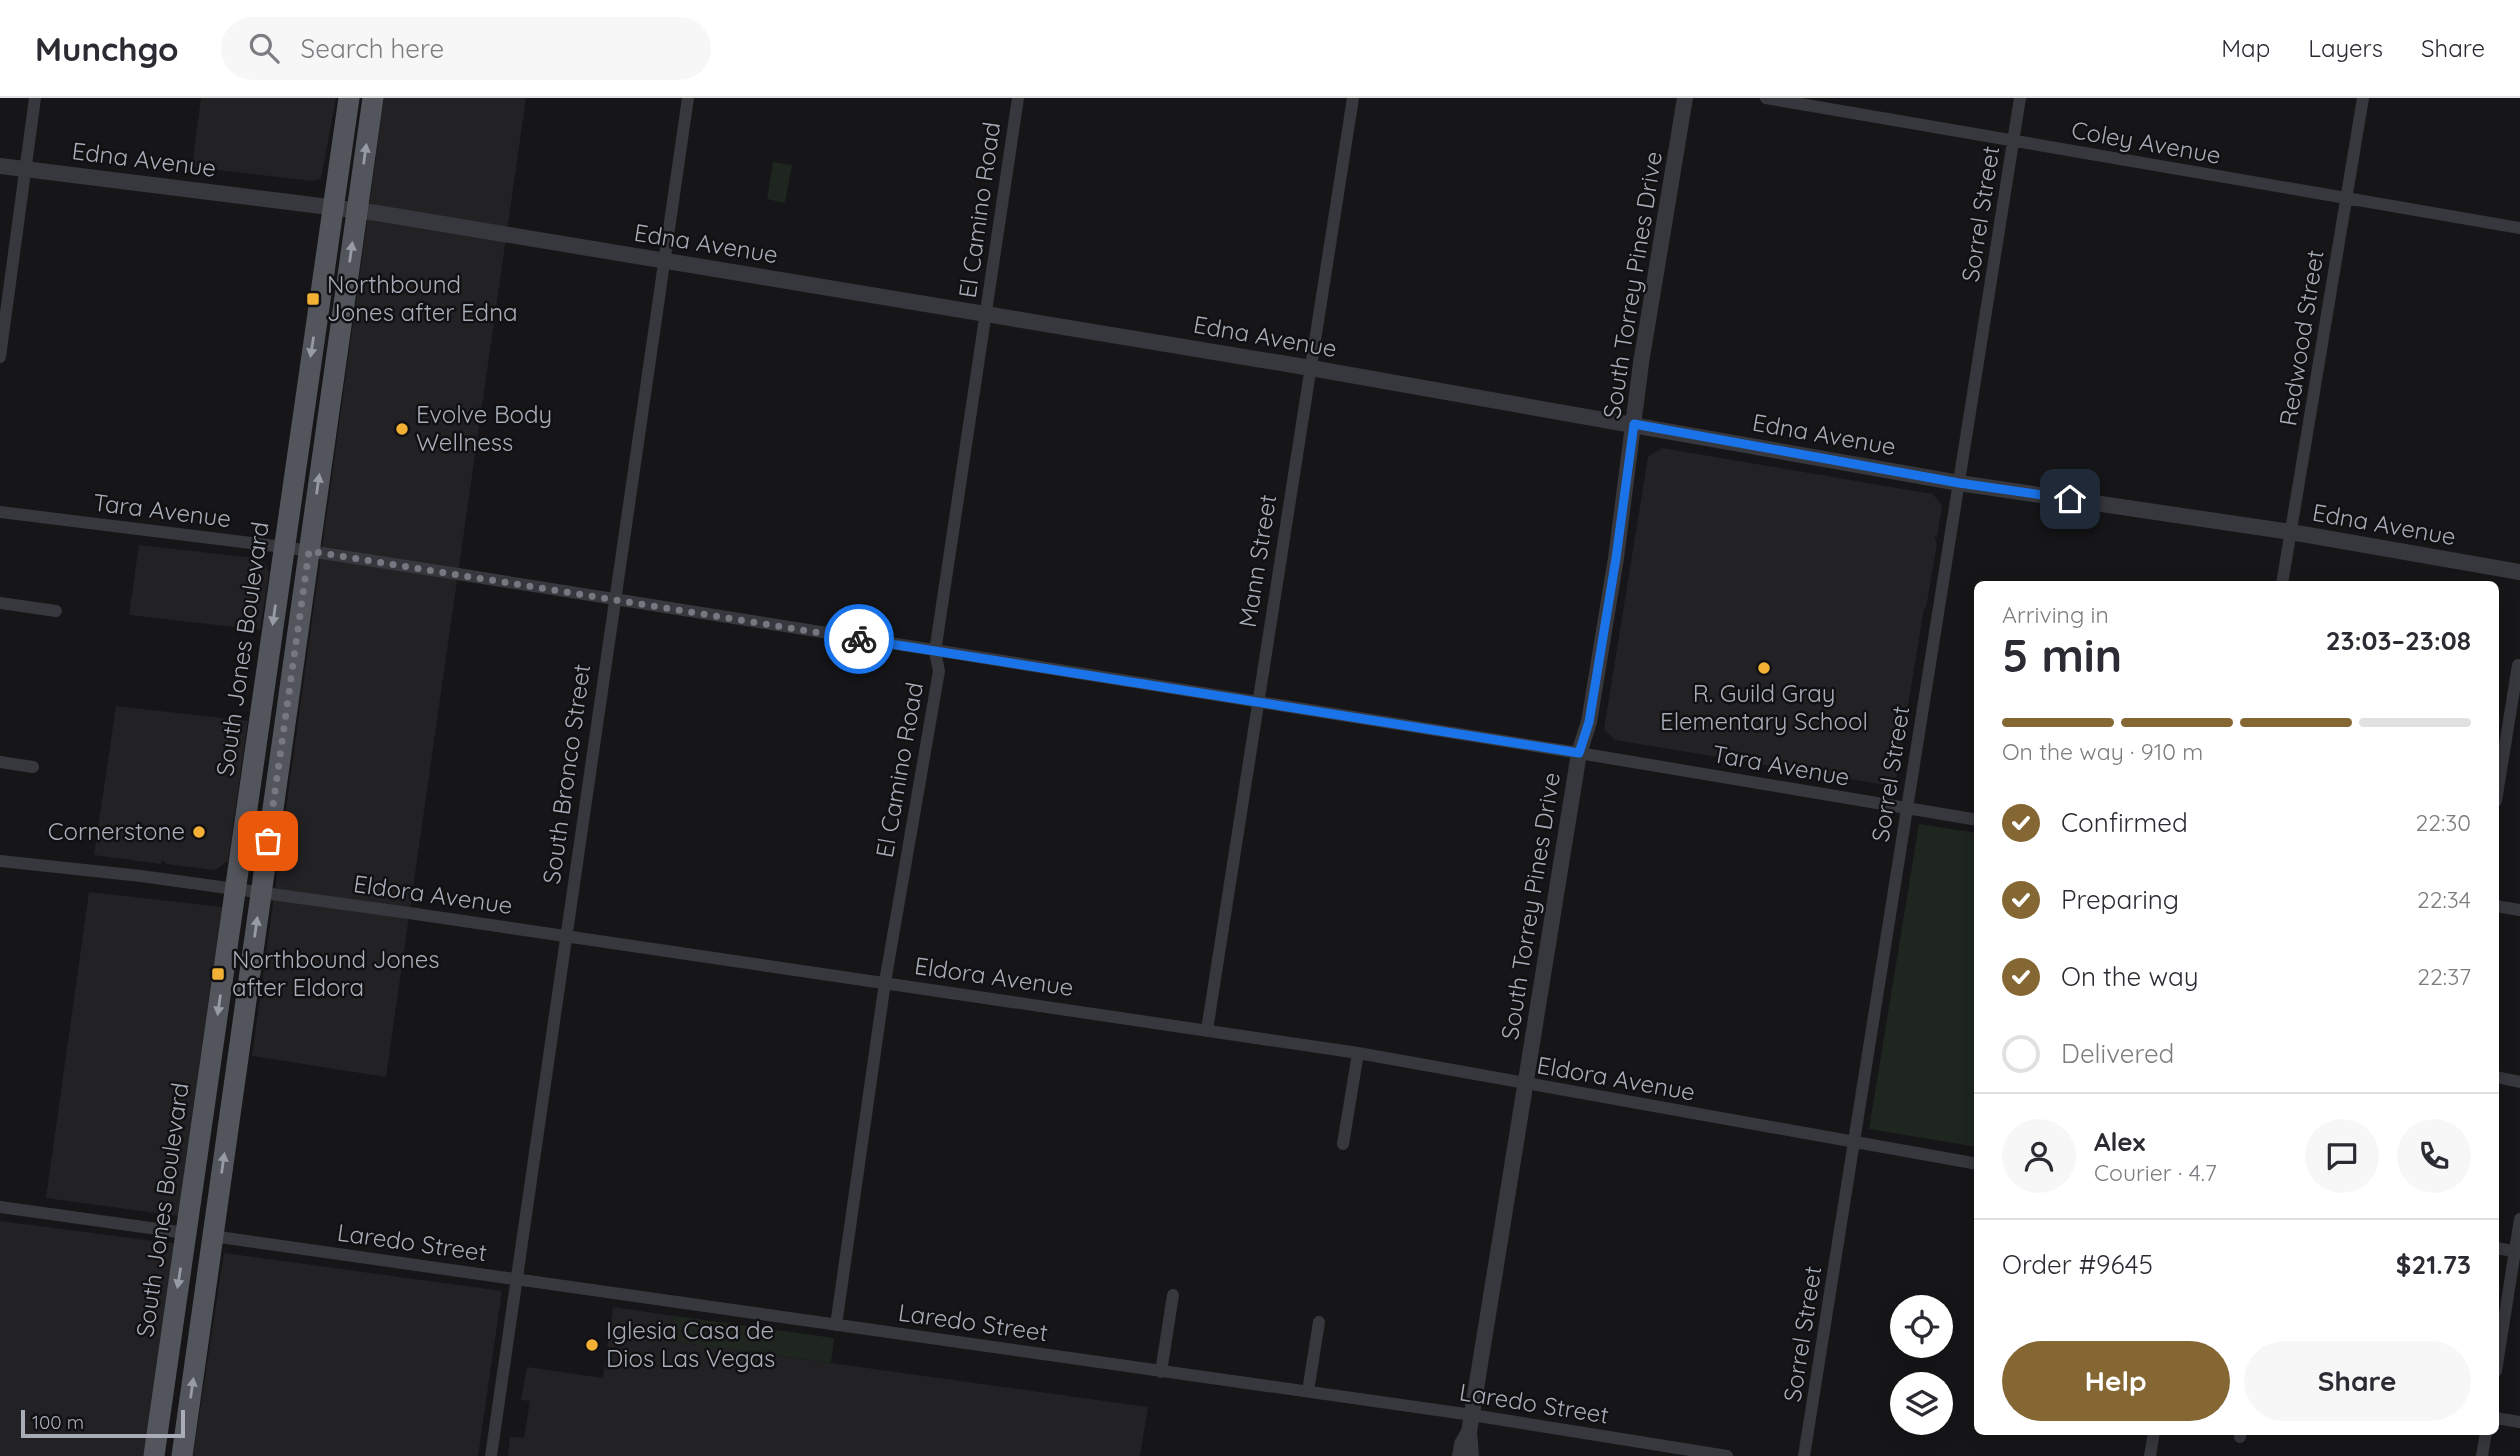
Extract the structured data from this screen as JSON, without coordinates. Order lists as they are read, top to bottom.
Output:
{
  "streets": {
    "main road": ["South Jones Boulevard"],
    "street": [
      "Coley Avenue",
      "Edna Avenue",
      "El Camino Road",
      "Sorrel Street",
      "South Torrey Pines Drive",
      "Redwood Street",
      "Tara Avenue",
      "Mann Street",
      "South Bronco Street",
      "Eldora Avenue",
      "Laredo Street"
    ]
  },
  "crossings": [
    ["Coley Avenue", "Sorrel Street"],
    ["Coley Avenue", "Redwood Street"],
    ["Edna Avenue", "El Camino Road"],
    ["Edna Avenue", "Sorrel Street"],
    ["Edna Avenue", "South Torrey Pines Drive"],
    ["Edna Avenue", "Redwood Street"],
    ["Edna Avenue", "Mann Street"],
    ["Edna Avenue", "South Jones Boulevard"],
    ["Edna Avenue", "South Bronco Street"],
    ["El Camino Road", "Tara Avenue"],
    ["El Camino Road", "Eldora Avenue"],
    ["El Camino Road", "Laredo Street"],
    ["Sorrel Street", "Tara Avenue"],
    ["Sorrel Street", "Eldora Avenue"],
    ["South Torrey Pines Drive", "Tara Avenue"],
    ["South Torrey Pines Drive", "Eldora Avenue"],
    ["South Torrey Pines Drive", "Laredo Street"],
    ["Tara Avenue", "Mann Street"],
    ["Tara Avenue", "South Jones Boulevard"],
    ["Tara Avenue", "South Bronco Street"],
    ["Mann Street", "Eldora Avenue"],
    ["South Jones Boulevard", "Eldora Avenue"],
    ["South Bronco Street", "Eldora Avenue"],
    ["South Bronco Street", "Laredo Street"]
  ],
  "places": {
    "transit": ["Northbound Jones after Edna", "Northbound Jones after Eldora"],
    "other": [
      "Evolve Body Wellness",
      "R. Guild Gray Elementary School",
      "Cornerstone",
      "Iglesia Casa de Dios Las Vegas"
    ]
  },
  "scale_bar": "100 m",
  "page": {
    "header": "Munchgo",
    "search": "Search here",
    "nav": ["Map", "Layers", "Share"],
    "heading": ["5 min", "Arriving in", "23:03–23:08"],
    "panel": [
      "Alex",
      "Courier · 4.7",
      "Order #9645",
      "$21.73"
    ],
    "bar": "On the way · 910 m",
    "list": [
      ["Confirmed", "22:30"],
      ["Preparing", "22:34"],
      ["On the way", "22:37"],
      "Delivered"
    ],
    "buttons": ["Help", "Share"],
    "scale": "100 m"
  }
}
